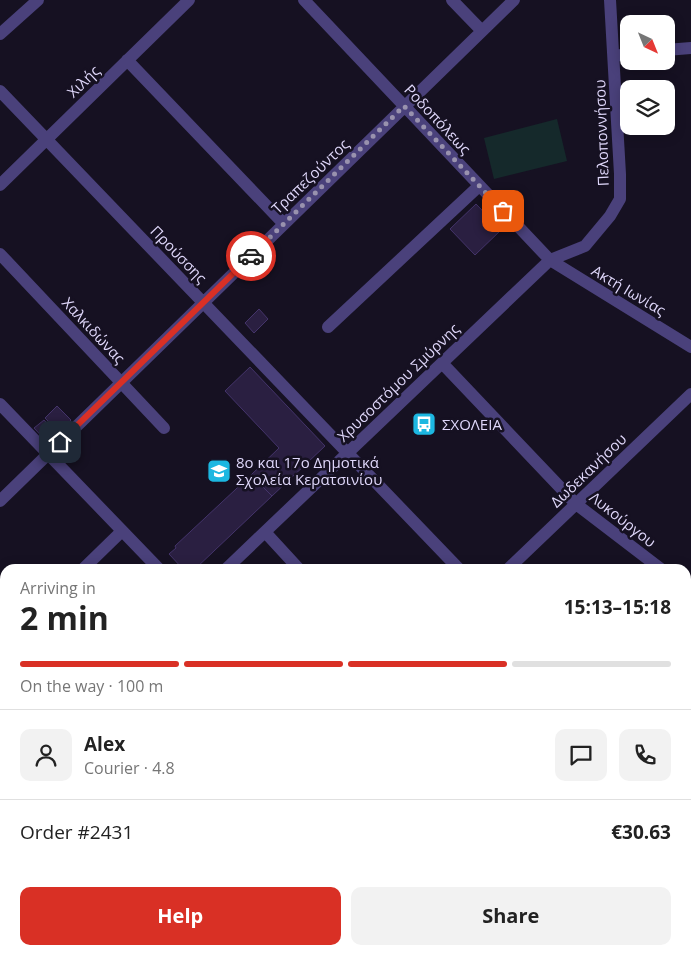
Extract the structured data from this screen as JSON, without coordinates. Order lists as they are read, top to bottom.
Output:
{
  "streets": {
    "street": [
      "Χιλής",
      "Ροδοπόλεως",
      "Πελοποννήσου",
      "Τραπεζούντος",
      "Προύσσης",
      "Ακτή Ιωνίας",
      "Χαλκιδώνας",
      "Χρυσοστόμου Σμύρνης",
      "Δωδεκανήσου",
      "Λυκούργου"
    ]
  },
  "crossings": [
    ["Χιλής", "Προύσσης"],
    ["Ροδοπόλεως", "Πελοποννήσου"],
    ["Ροδοπόλεως", "Τραπεζούντος"],
    ["Ροδοπόλεως", "Ακτή Ιωνίας"],
    ["Ροδοπόλεως", "Χρυσοστόμου Σμύρνης"],
    ["Πελοποννήσου", "Ακτή Ιωνίας"],
    ["Πελοποννήσου", "Χρυσοστόμου Σμύρνης"],
    ["Τραπεζούντος", "Προύσσης"],
    ["Τραπεζούντος", "Χαλκιδώνας"],
    ["Προύσσης", "Χρυσοστόμου Σμύρνης"],
    ["Ακτή Ιωνίας", "Χρυσοστόμου Σμύρνης"],
    ["Χρυσοστόμου Σμύρνης", "Λυκούργου"],
    ["Δωδεκανήσου", "Λυκούργου"]
  ],
  "places": {
    "bus stop": ["ΣΧΟΛΕΙΑ"],
    "school or university": ["8ο και 17ο Δημοτικά Σχολεία Κερατσινίου"]
  },
  "north": "bottom right",
  "page": {
    "heading": ["2 min", "Arriving in", "15:13–15:18"],
    "panel": [
      "Alex",
      "Courier · 4.8",
      "Order #2431",
      "€30.63"
    ],
    "bar": "On the way · 100 m",
    "buttons": ["Help", "Share"]
  }
}
